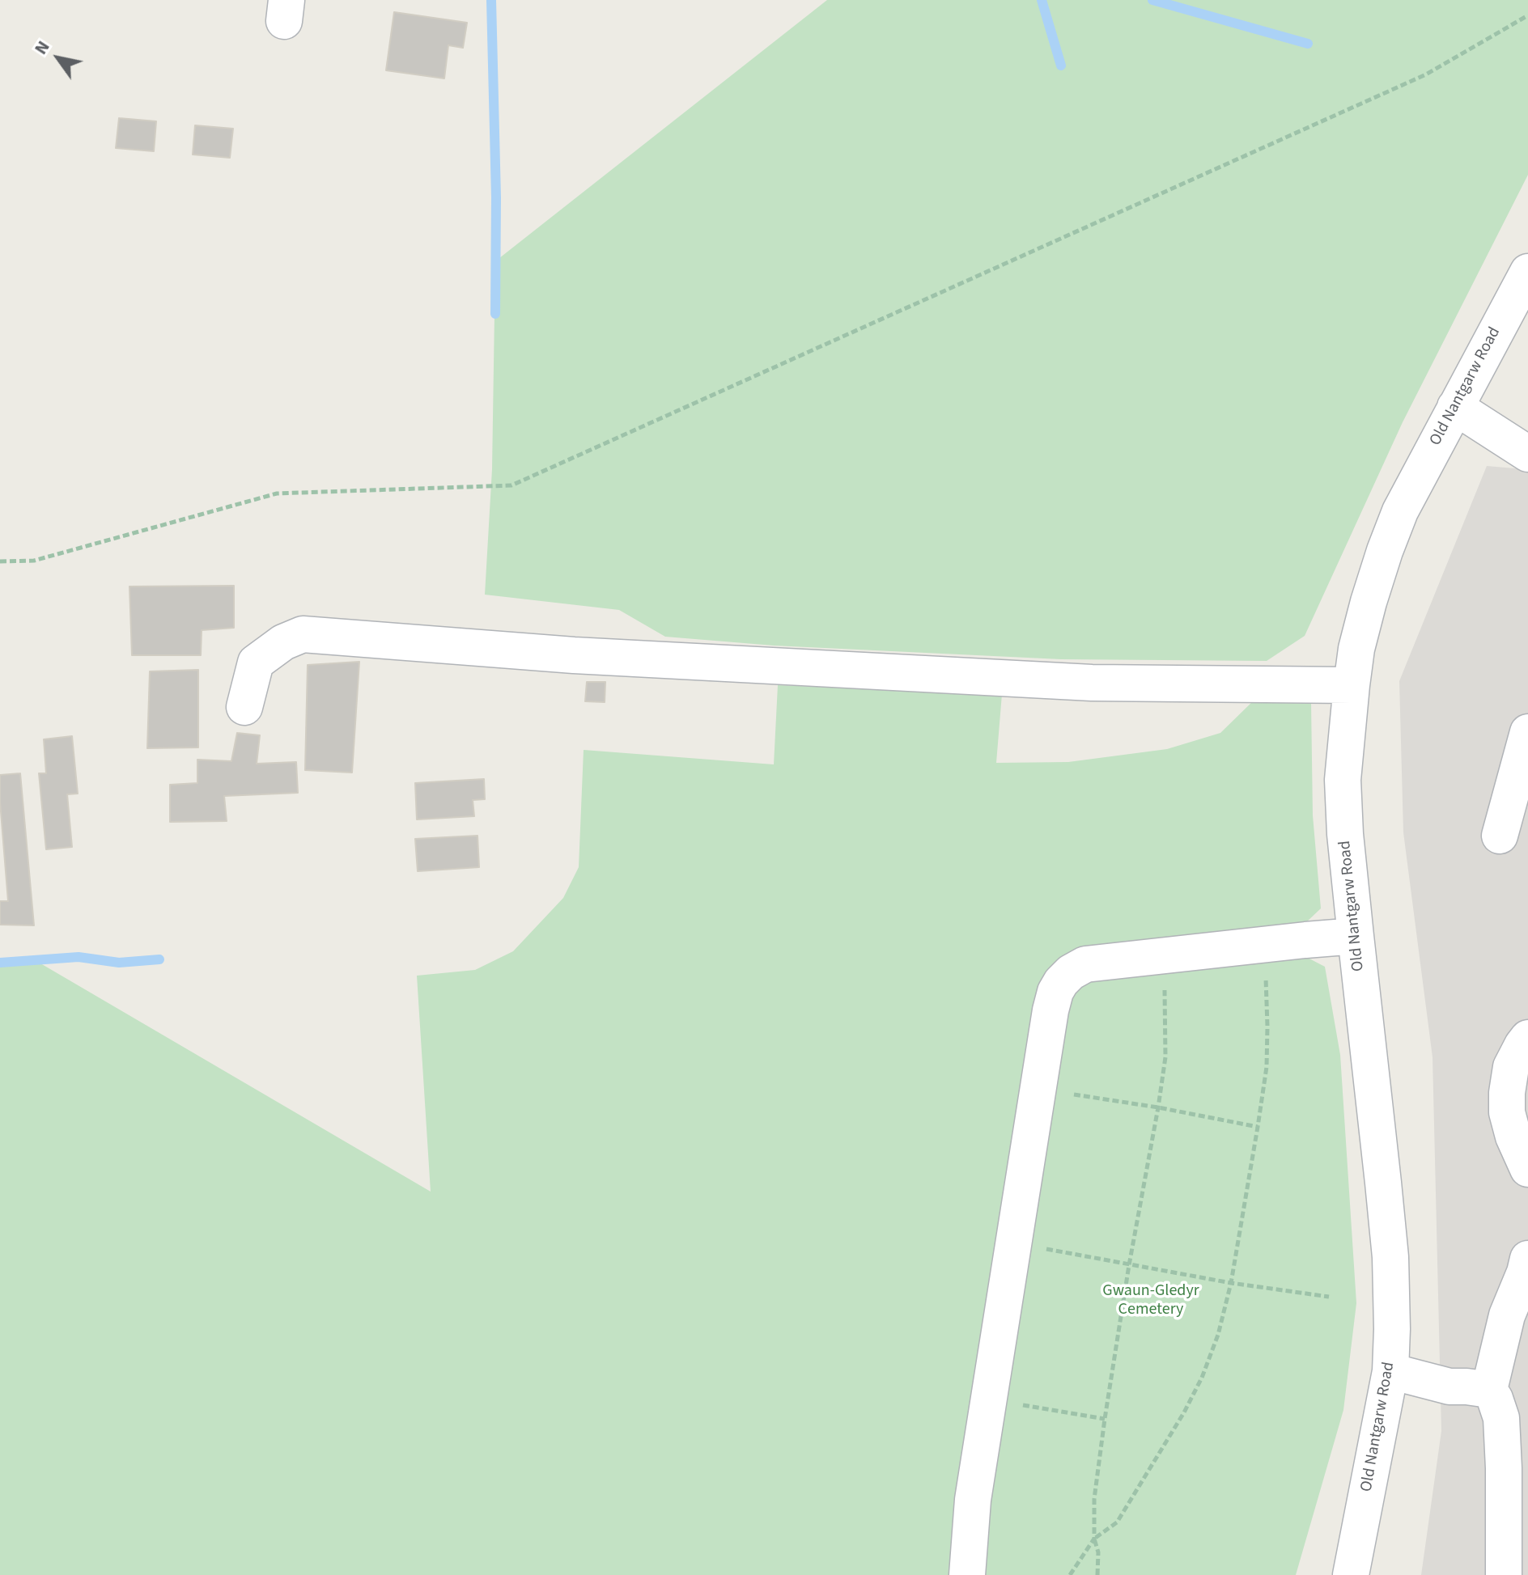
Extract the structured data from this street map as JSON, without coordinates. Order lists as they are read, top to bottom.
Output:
{
  "streets": {
    "street": ["Old Nantgarw Road"]
  },
  "parks": ["Gwaun-Gledyr Cemetery"],
  "north": "top left"
}
